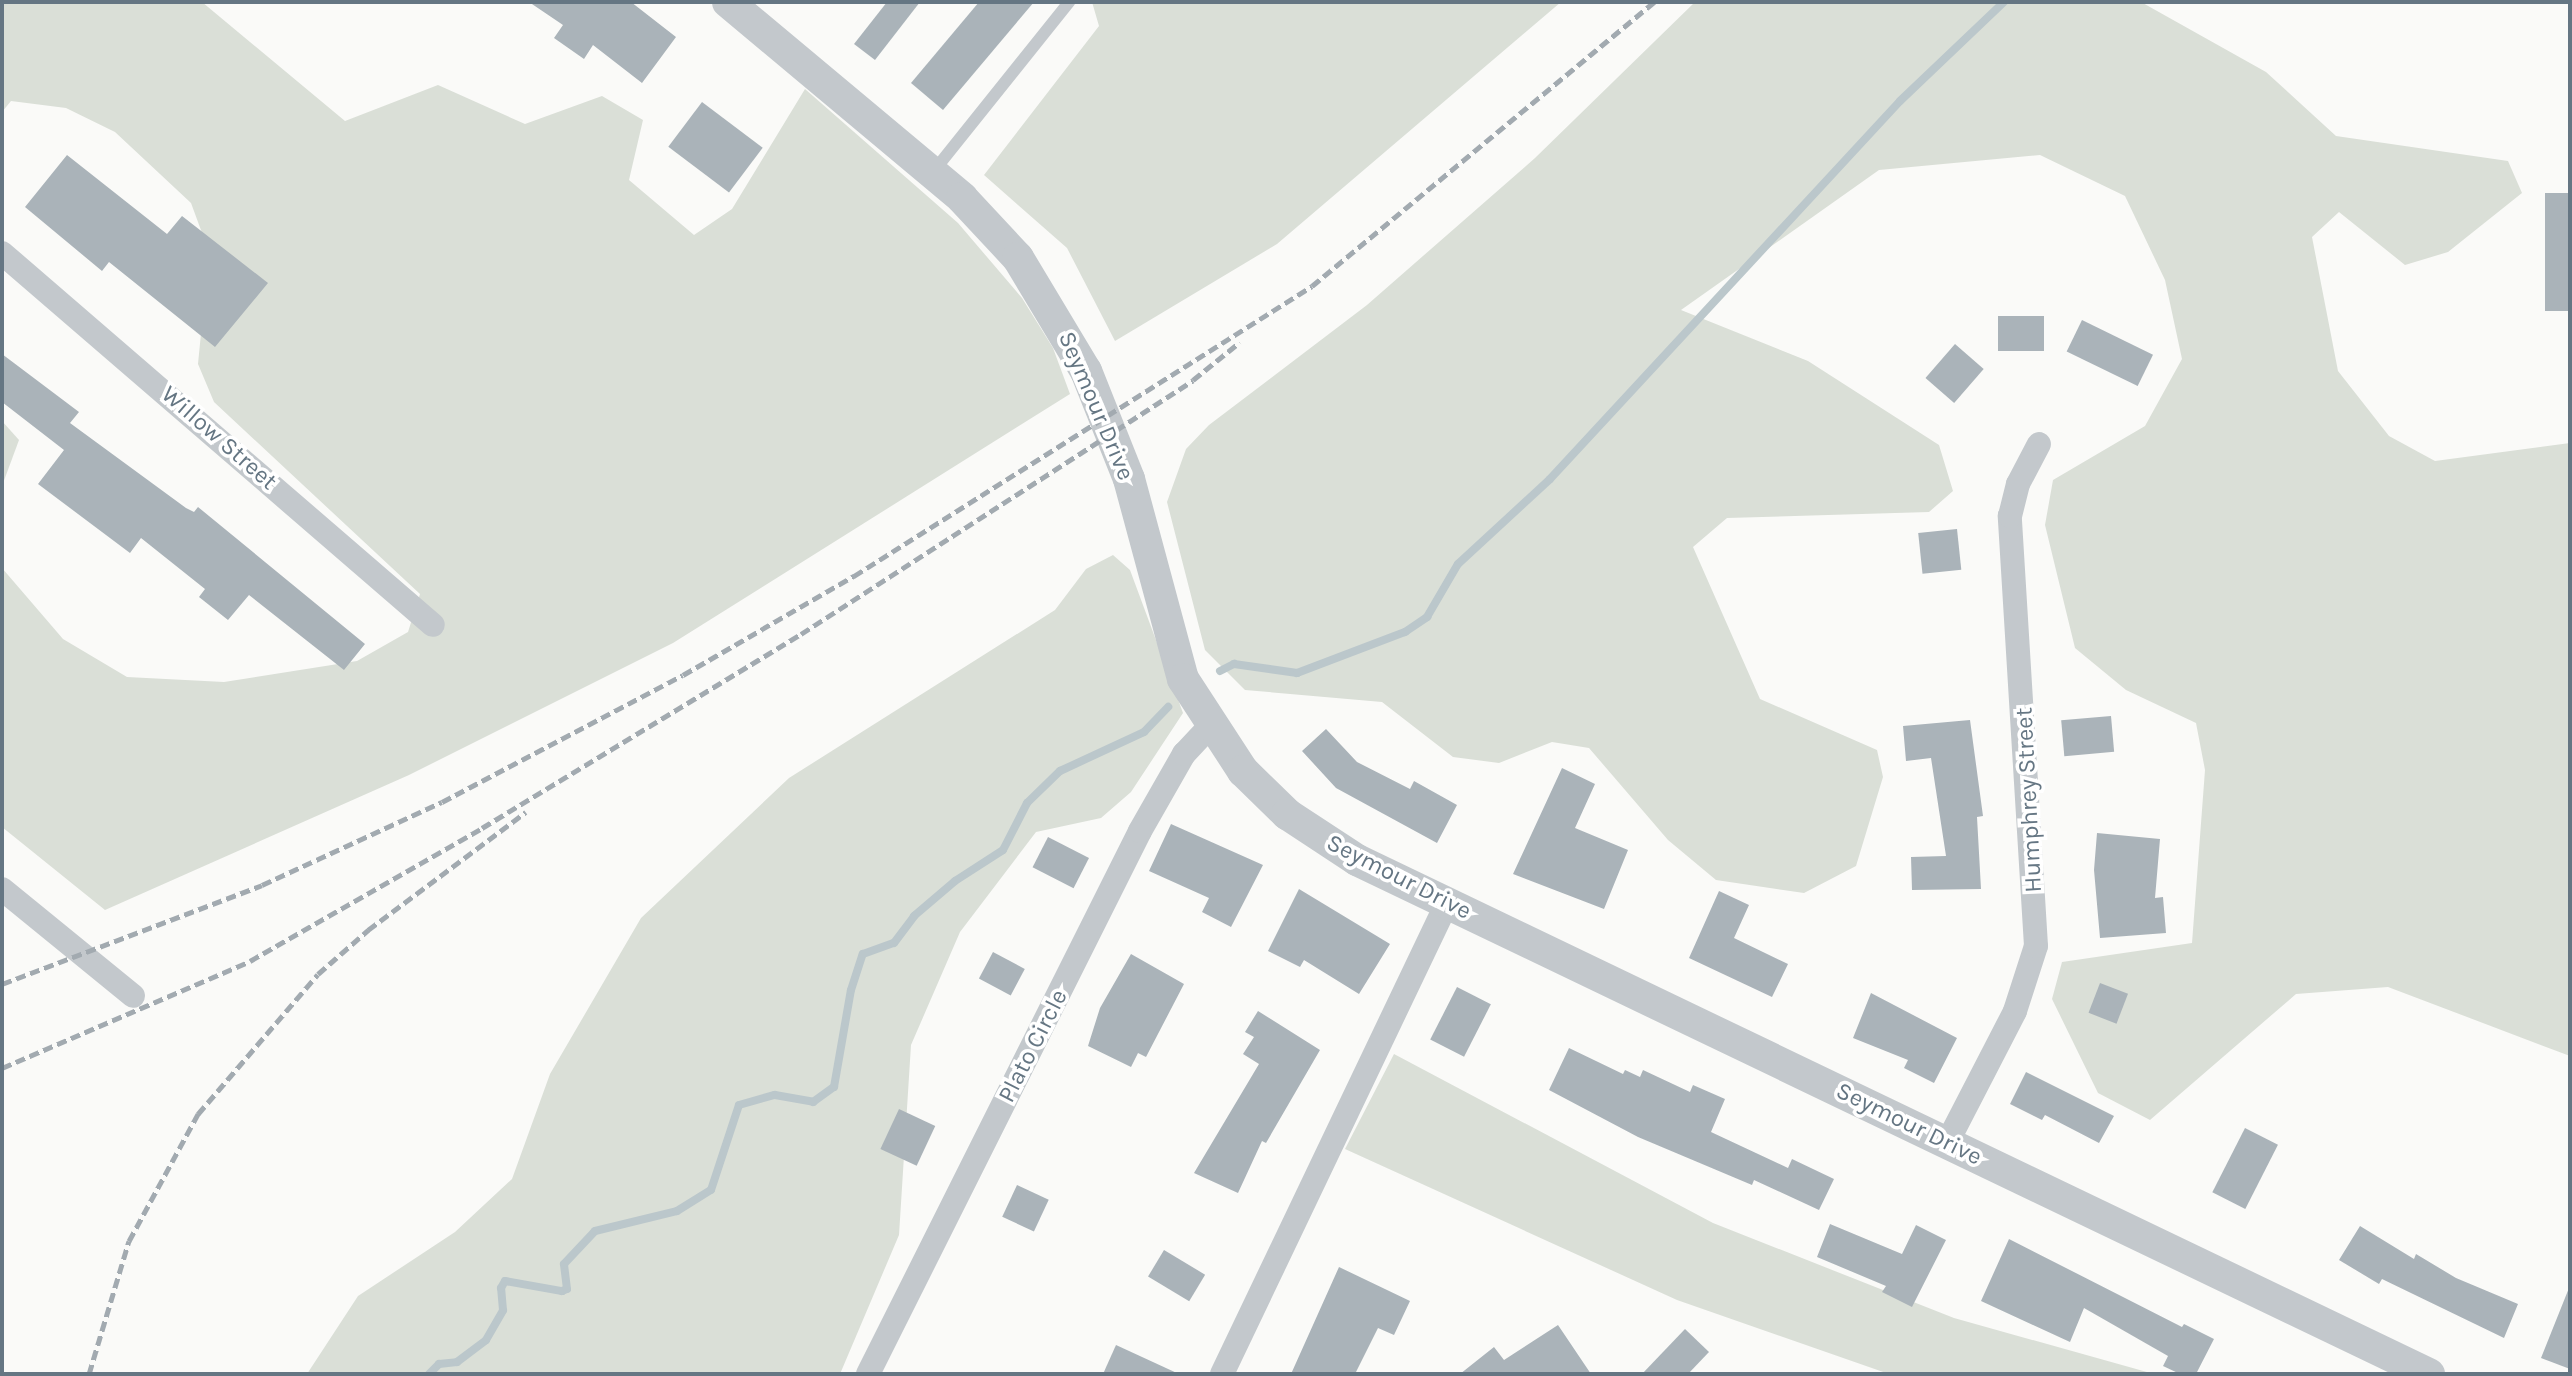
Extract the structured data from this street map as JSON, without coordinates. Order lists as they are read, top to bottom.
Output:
{
  "streets": {
    "street": [
      "Seymour Drive",
      "Willow Street",
      "Humphrey Street",
      "Plato Circle"
    ]
  },
  "crossings": [
    ["Seymour Drive", "Humphrey Street"],
    ["Seymour Drive", "Plato Circle"]
  ]
}
